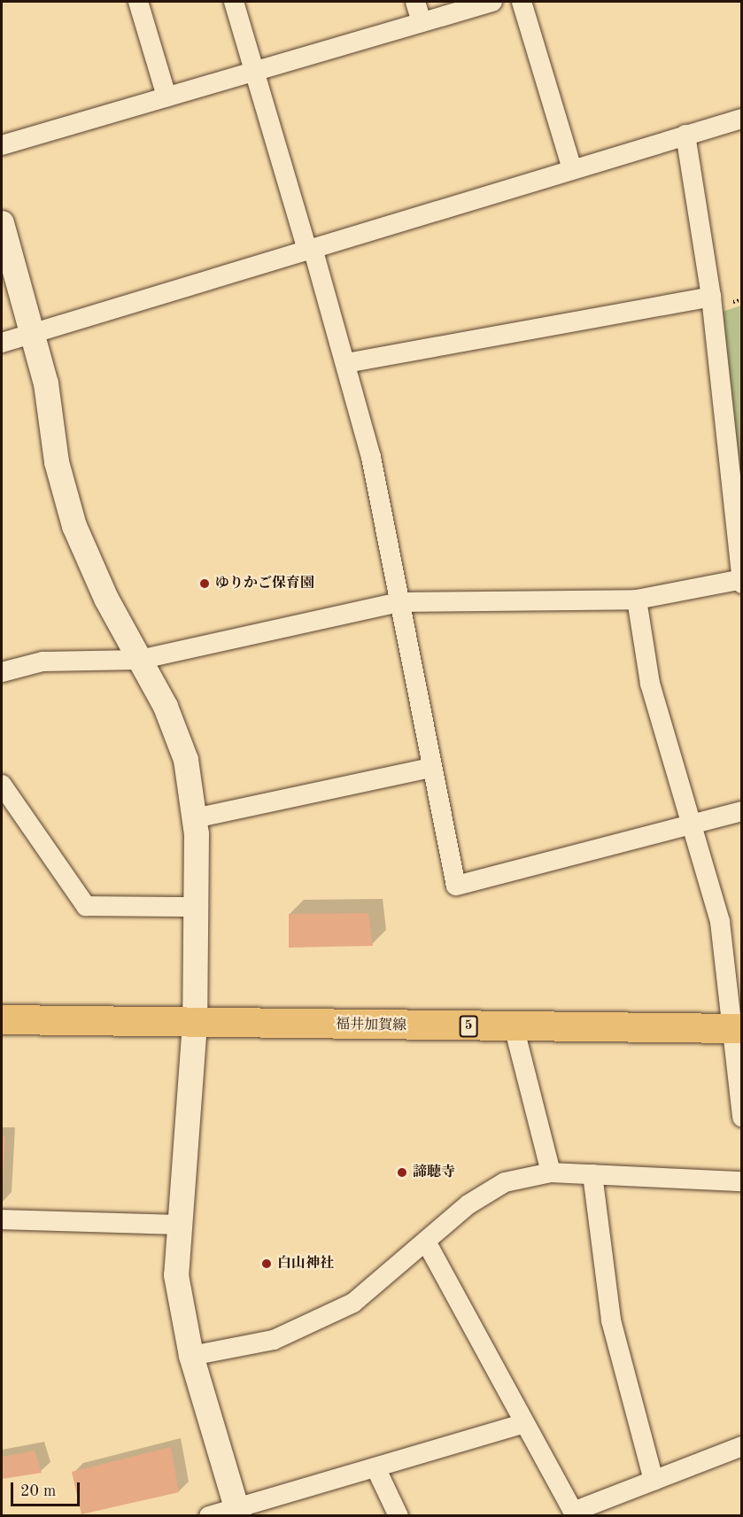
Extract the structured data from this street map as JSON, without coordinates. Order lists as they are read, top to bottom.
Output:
{
  "streets": {
    "main road": ["福井加賀線", "5"]
  },
  "places": ["ゆりかご保育園", "諦聴寺", "白山神社"],
  "scale_bar": "20 m"
}
